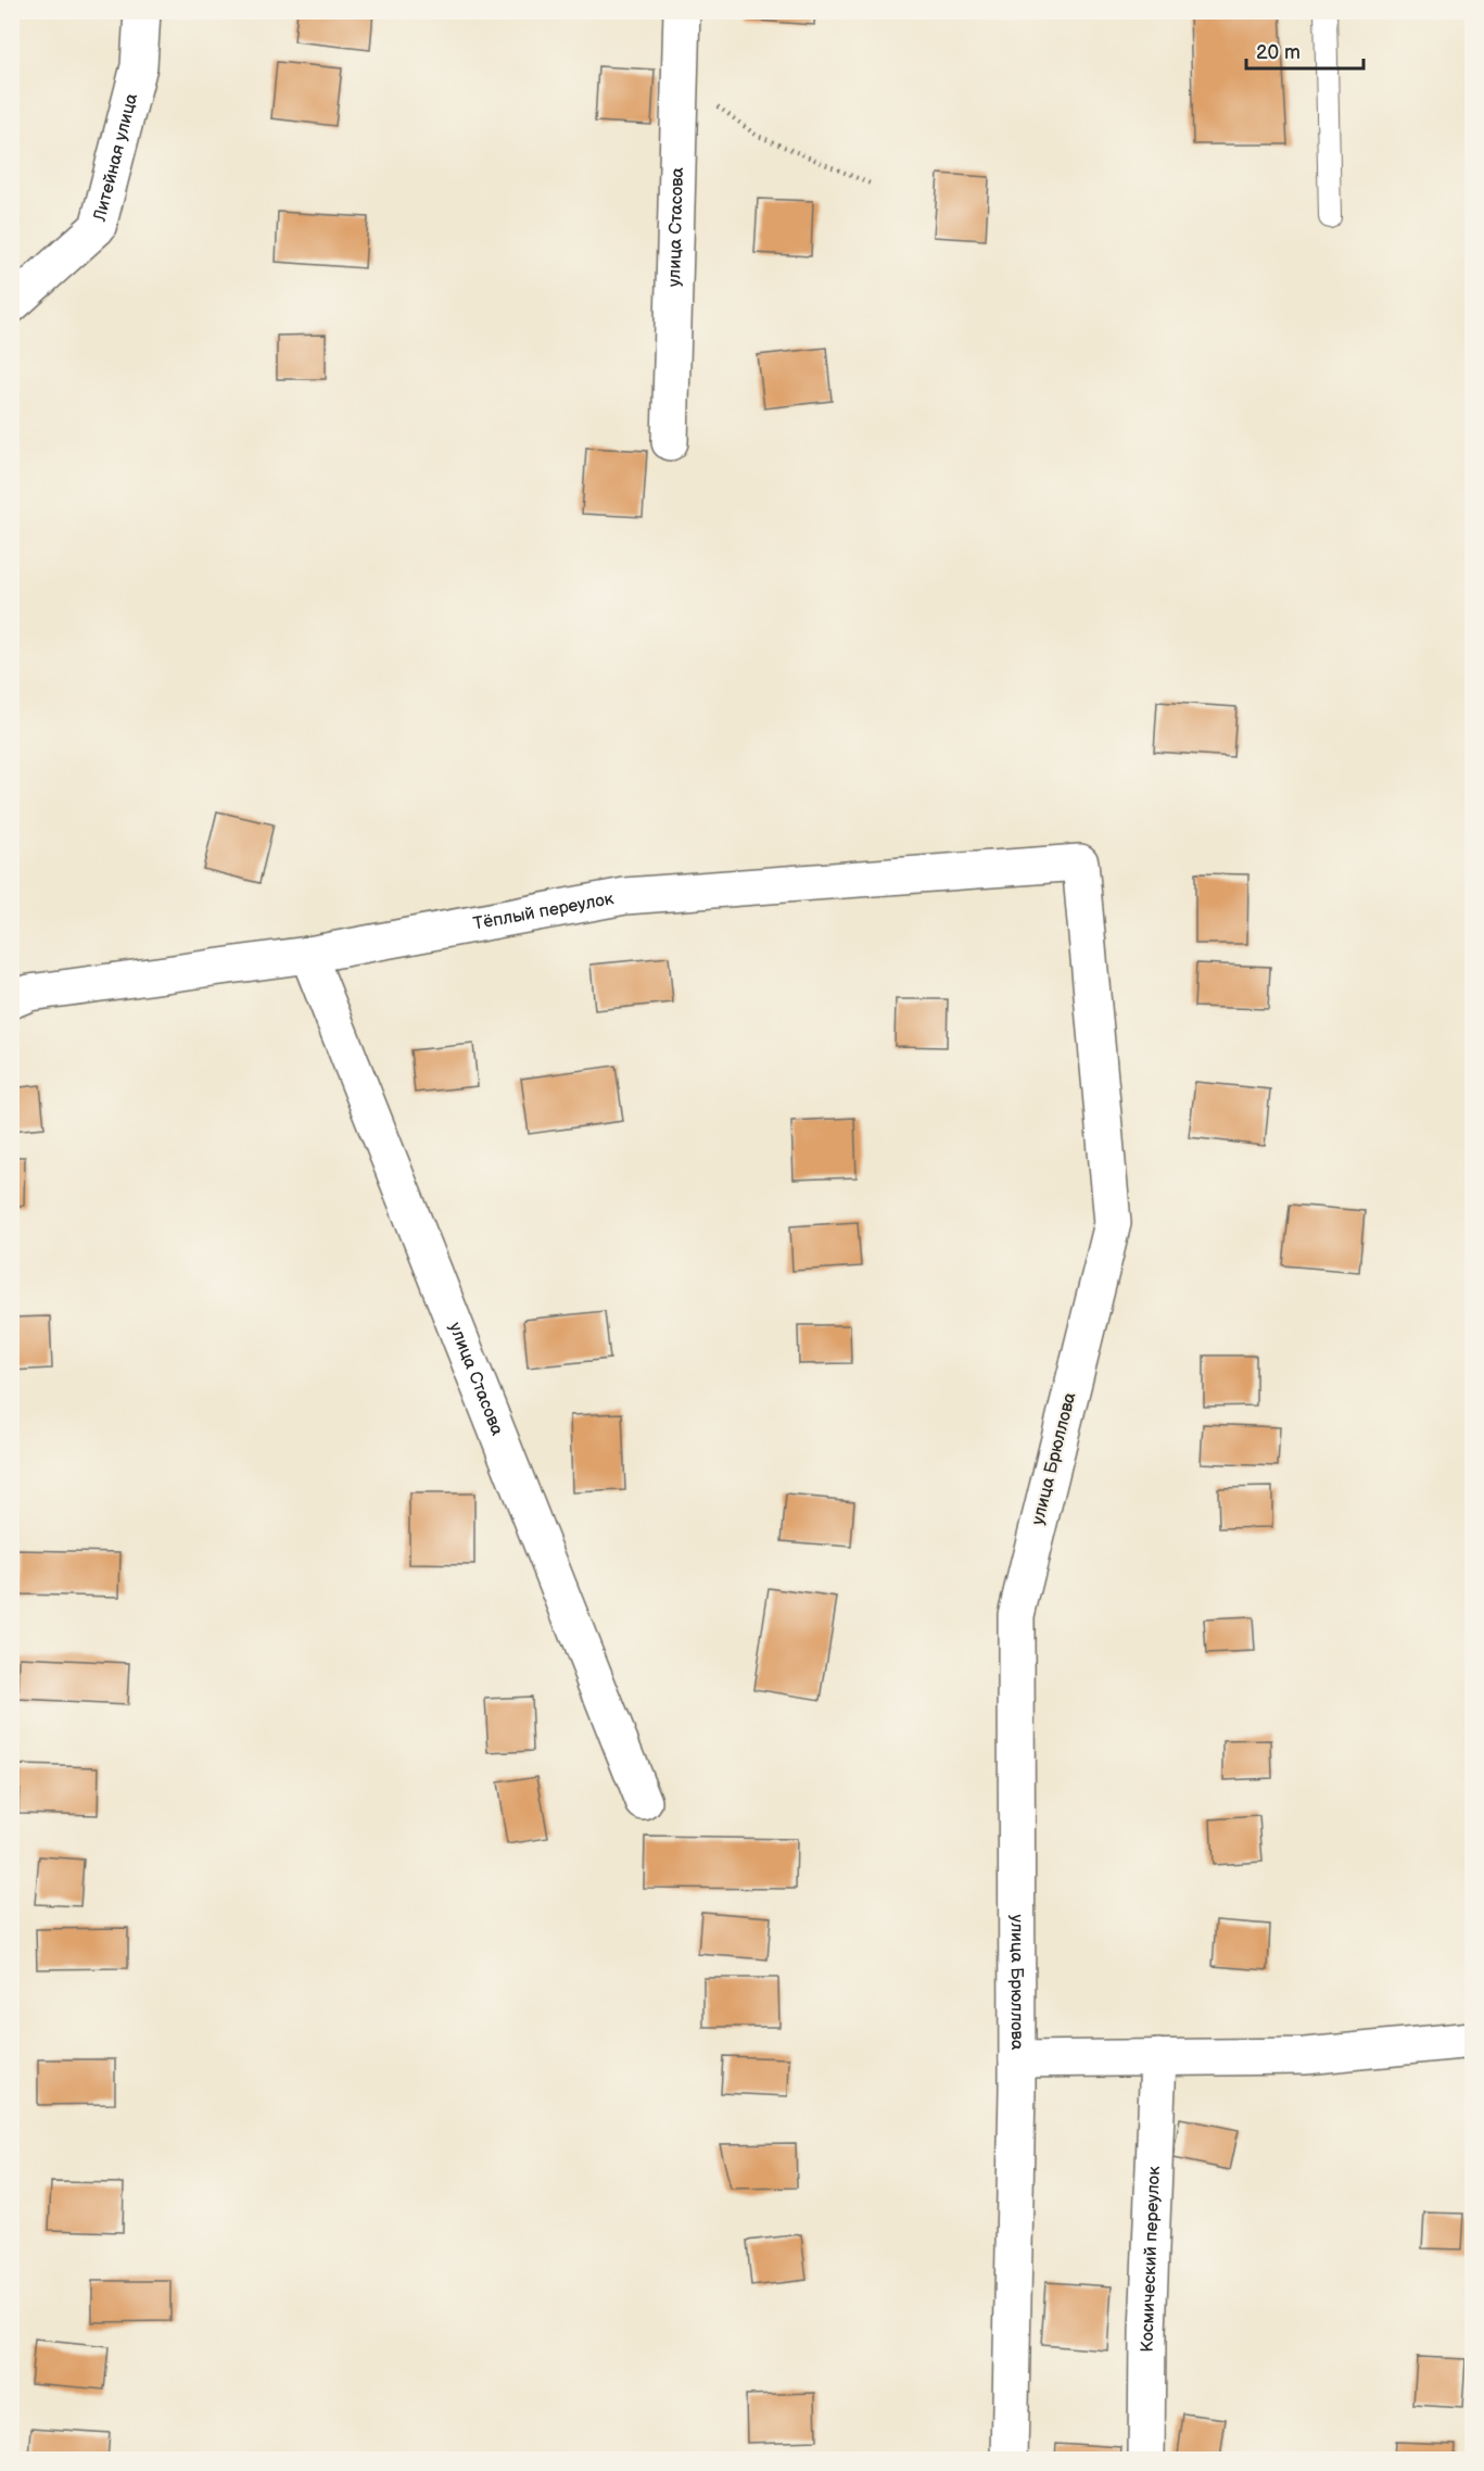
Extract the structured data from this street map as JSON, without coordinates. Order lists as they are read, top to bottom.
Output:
{
  "streets": {
    "street": [
      "Литейная улица",
      "улица Стасова",
      "Тёплый переулок",
      "улица Брюллова",
      "Космический переулок"
    ]
  },
  "crossings": [
    ["улица Стасова", "Тёплый переулок"],
    ["Тёплый переулок", "улица Брюллова"],
    ["улица Брюллова", "Космический переулок"]
  ],
  "scale_bar": "20 m"
}
